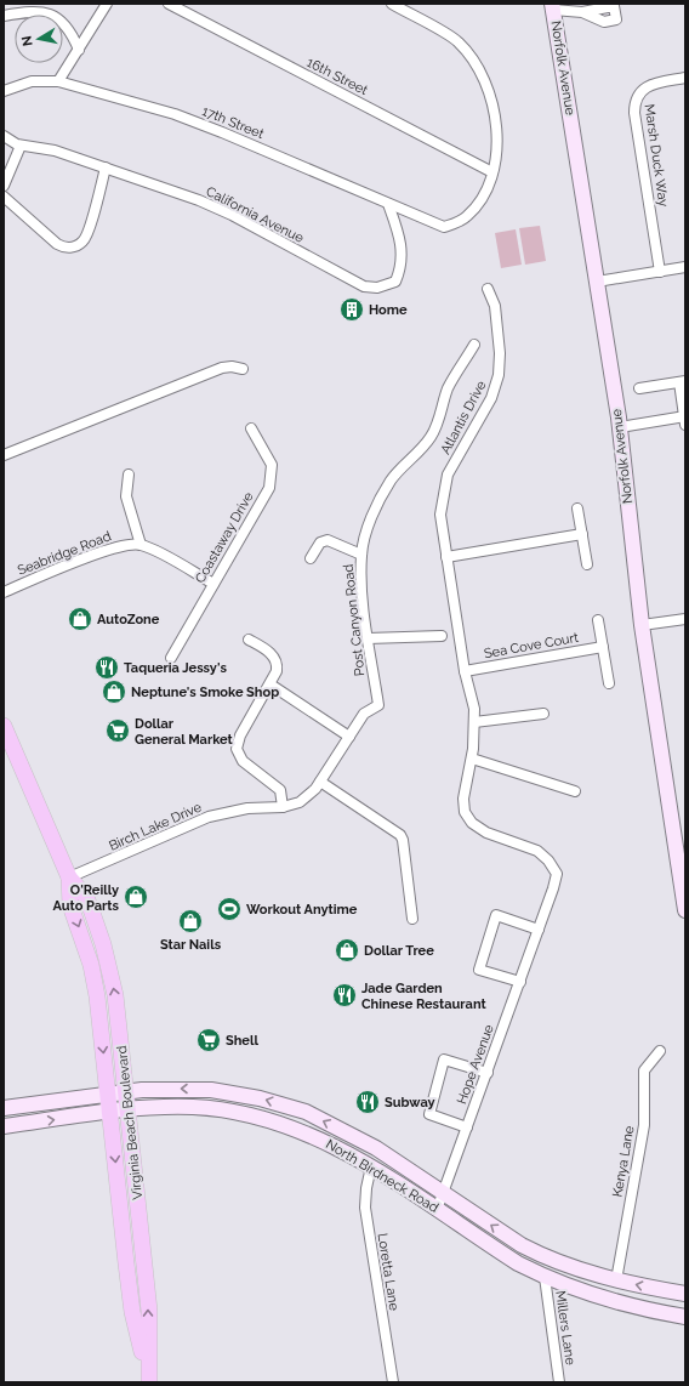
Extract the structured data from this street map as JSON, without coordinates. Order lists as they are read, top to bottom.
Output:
{
  "streets": {
    "main road": ["Norfolk Avenue", "Virginia Beach Boulevard", "North Birdneck Road"],
    "street": [
      "16th Street",
      "17th Street",
      "Marsh Duck Way",
      "California Avenue",
      "Atlantis Drive",
      "Coastaway Drive",
      "Seabridge Road",
      "Post Canyon Road",
      "Sea Cove Court",
      "Birch Lake Drive",
      "Hope Avenue",
      "Kenya Lane",
      "Loretta Lane",
      "Millers Lane"
    ]
  },
  "crossings": [
    ["16th Street", "17th Street"],
    ["17th Street", "California Avenue"],
    ["Atlantis Drive", "Sea Cove Court"],
    ["Atlantis Drive", "Hope Avenue"],
    ["Post Canyon Road", "Birch Lake Drive"],
    ["Birch Lake Drive", "Virginia Beach Boulevard"],
    ["Hope Avenue", "North Birdneck Road"],
    ["Virginia Beach Boulevard", "North Birdneck Road"],
    ["Kenya Lane", "North Birdneck Road"],
    ["North Birdneck Road", "Loretta Lane"],
    ["North Birdneck Road", "Millers Lane"]
  ],
  "places": {
    "building": ["Home"],
    "shop": [
      "AutoZone",
      "Neptune's Smoke Shop",
      "O'Reilly Auto Parts",
      "Star Nails",
      "Dollar Tree"
    ],
    "restaurant": ["Taqueria Jessy's", "Jade Garden Chinese Restaurant", "Subway"],
    "supermarket": ["Dollar General Market", "Shell"],
    "sports": ["Workout Anytime"]
  },
  "north": "left"
}
